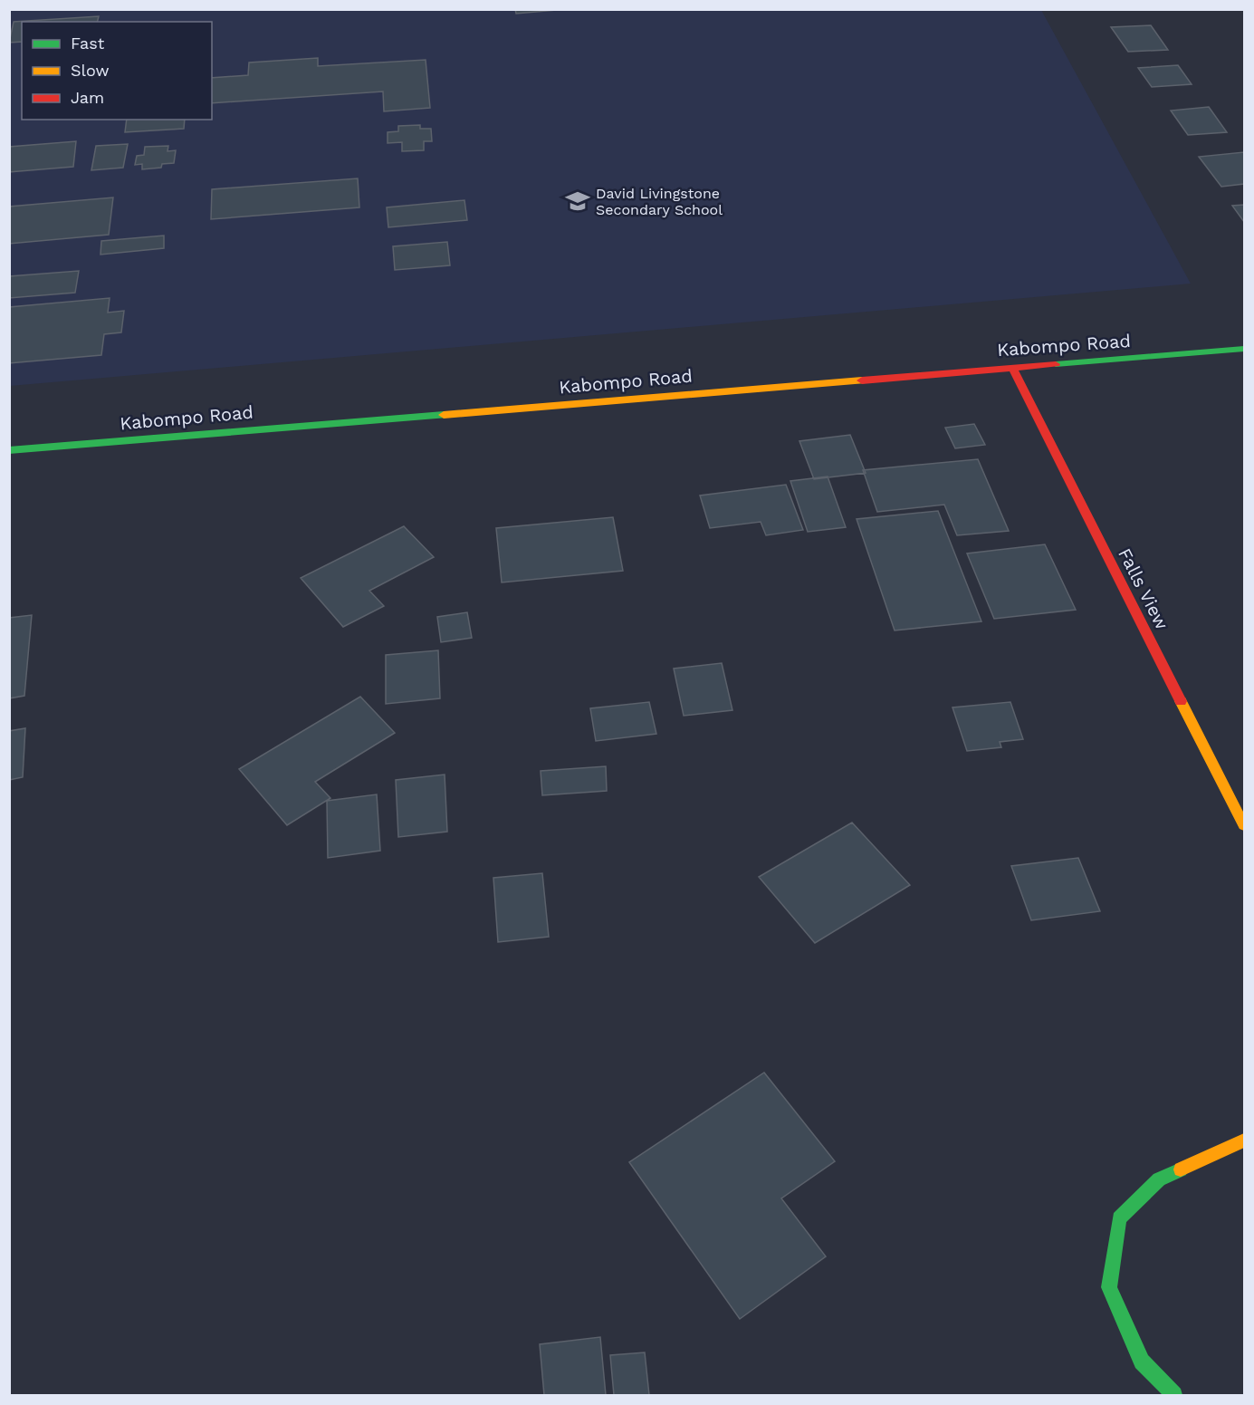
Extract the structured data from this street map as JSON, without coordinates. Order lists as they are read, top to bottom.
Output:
{
  "streets": {
    "street": ["Kabompo Road", "Falls View"]
  },
  "crossings": [
    ["Kabompo Road", "Falls View"]
  ],
  "places": {
    "school or university": ["David Livingstone Secondary School"]
  },
  "legend": ["Fast", "Slow", "Jam"]
}
